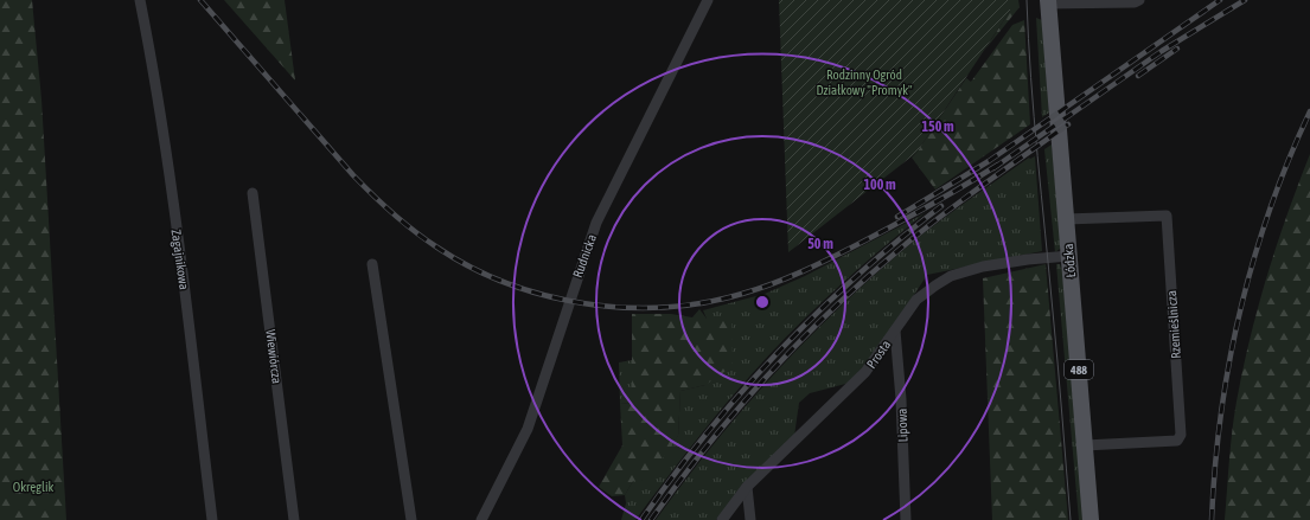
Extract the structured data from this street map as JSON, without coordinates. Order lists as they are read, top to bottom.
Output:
{
  "streets": {
    "main road": ["Łódzka", "488"],
    "street": [
      "Rudnicka",
      "Zagajnikowa",
      "Rzemieślnicza",
      "Prosta",
      "Wiewiórcza",
      "Lipowa"
    ]
  },
  "crossings": [
    ["Łódzka", "Rzemieślnicza"],
    ["Łódzka", "Prosta"],
    ["Prosta", "Lipowa"]
  ],
  "parks": ["Rodzinny Ogród Działkowy \"Promyk\"", "Okręglik"],
  "rings": ["150 m", "100 m", "50 m"]
}
